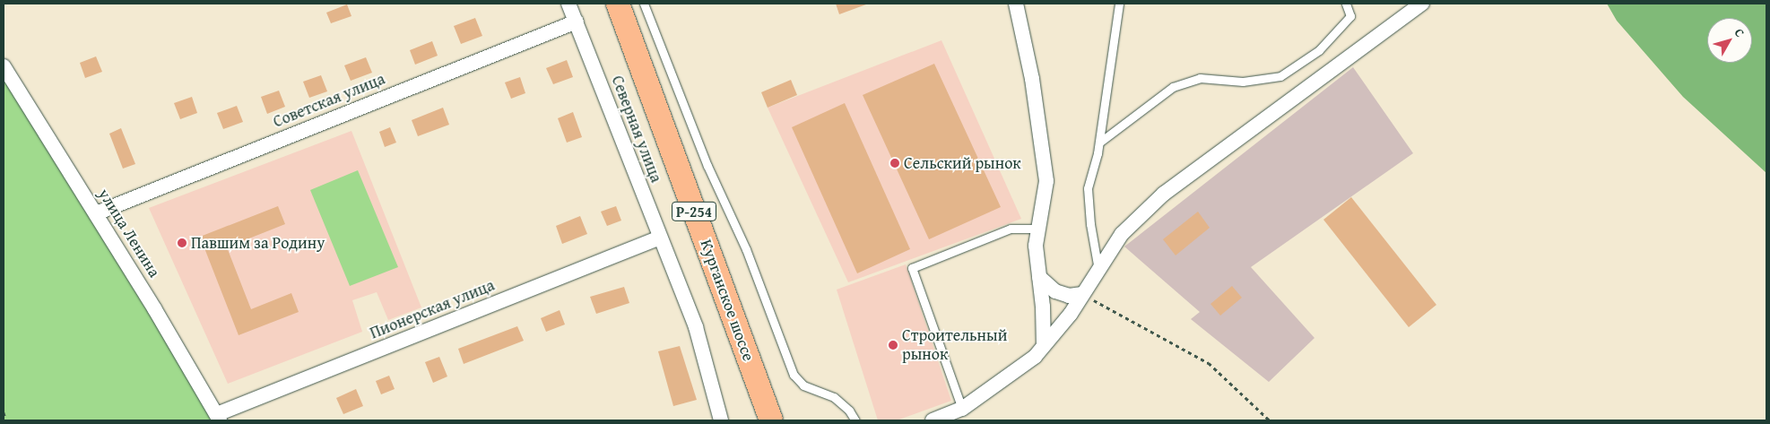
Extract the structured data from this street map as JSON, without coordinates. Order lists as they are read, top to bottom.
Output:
{
  "streets": {
    "main road": ["Р-254", "Курганское шоссе"],
    "street": [
      "Советская улица",
      "Северная улица",
      "улица Ленина",
      "Пионерская улица"
    ]
  },
  "crossings": [
    ["Советская улица", "Северная улица"],
    ["Советская улица", "улица Ленина"],
    ["Северная улица", "Пионерская улица"],
    ["улица Ленина", "Пионерская улица"]
  ],
  "places": ["Сельский рынок", "Павшим за Родину", "Строительный рынок"],
  "north": "top right"
}
